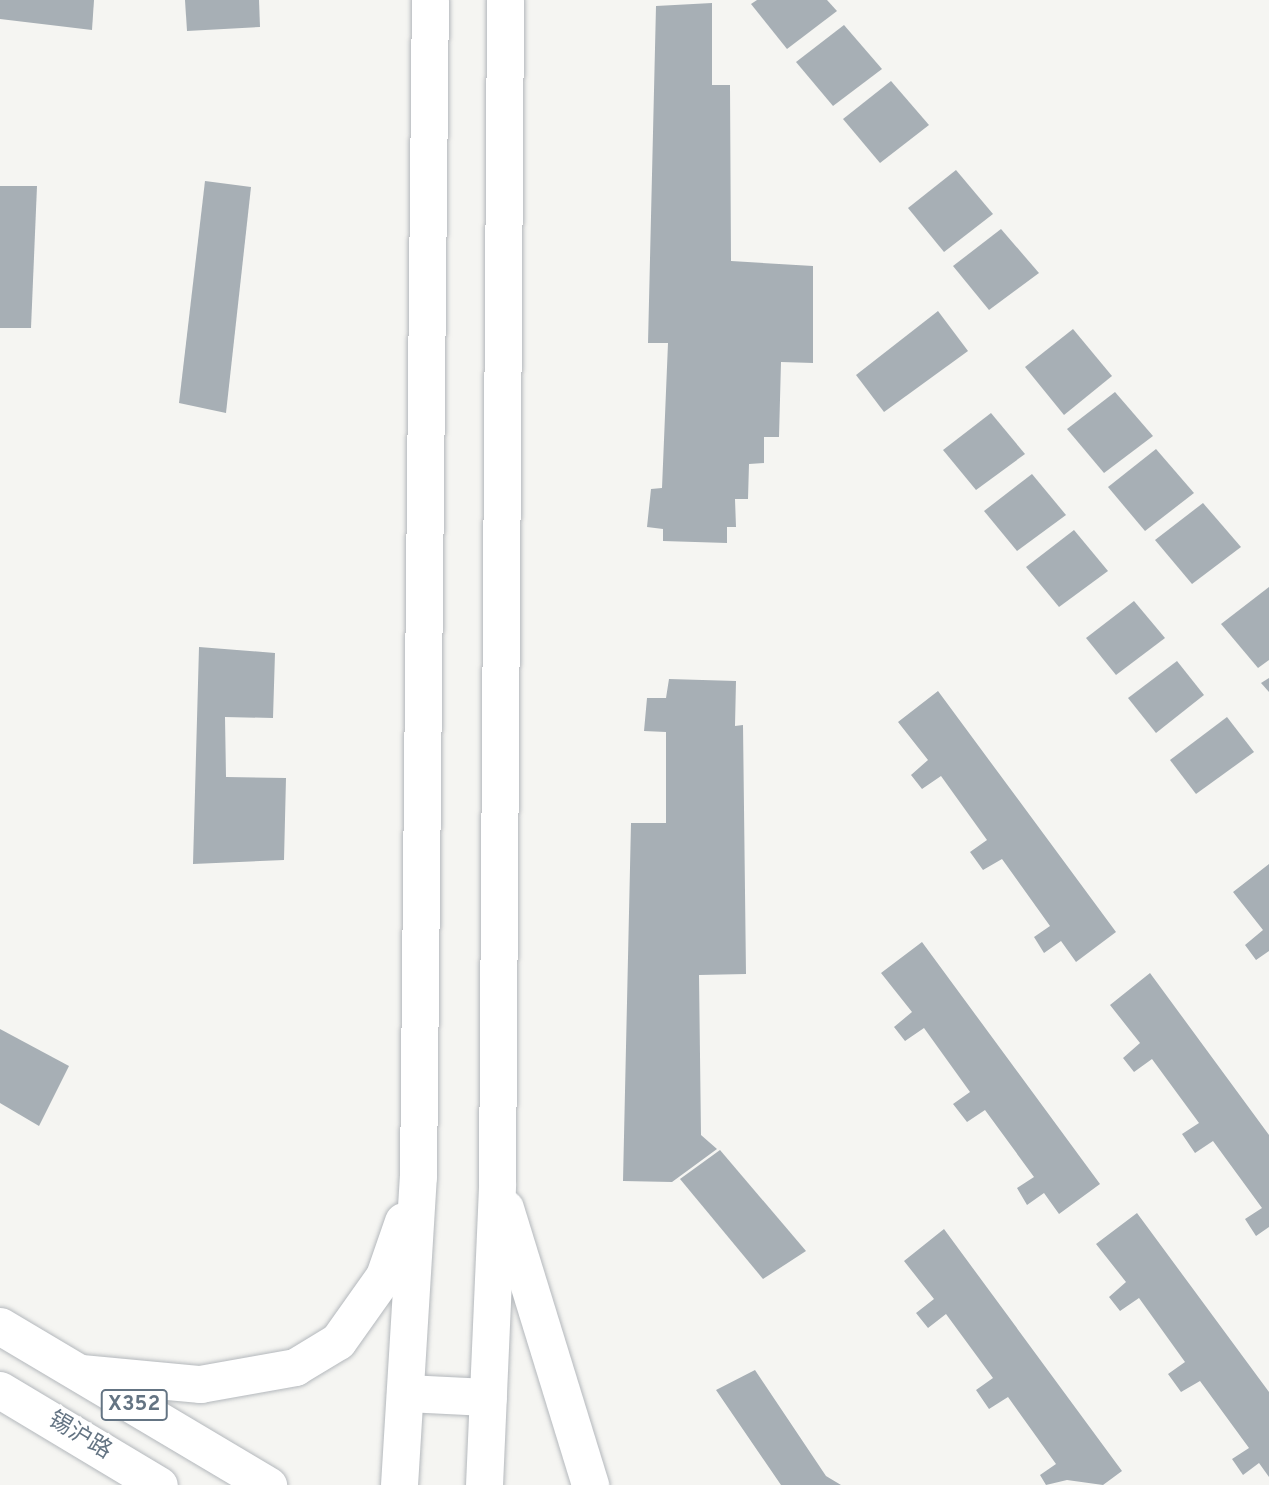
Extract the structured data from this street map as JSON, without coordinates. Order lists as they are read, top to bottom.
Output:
{
  "streets": {
    "main road": ["X352", "锡沪路"]
  }
}
